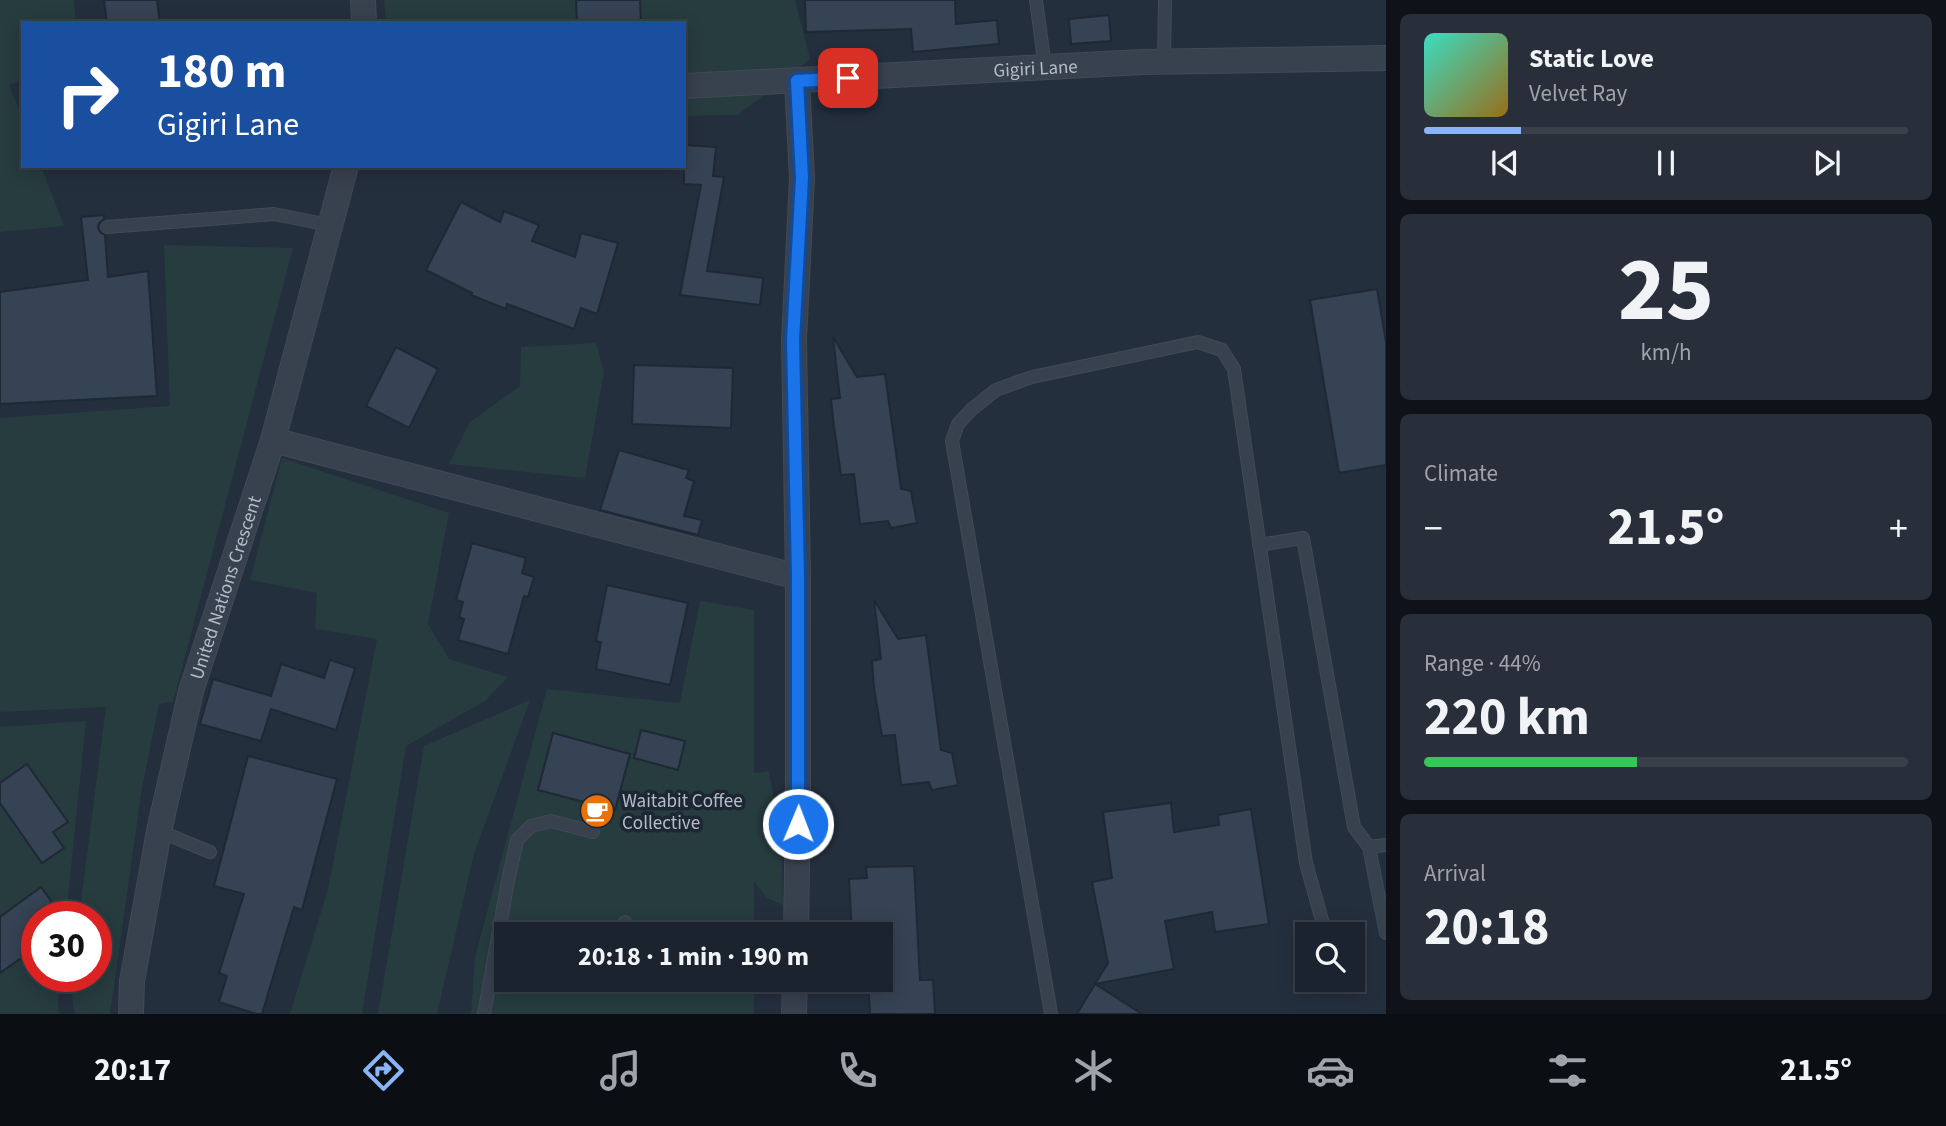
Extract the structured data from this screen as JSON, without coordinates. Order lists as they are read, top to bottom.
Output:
{
  "streets": {
    "street": ["Gigiri Lane", "United Nations Crescent"]
  },
  "places": {
    "cafe": ["Waitabit Coffee Collective"]
  },
  "page": {
    "turn": ["180 m", "Gigiri Lane"],
    "song": ["Static Love", "Velvet Ray"],
    "tile": [
      ["25", "km/h"],
      "Climate",
      ["Range · 44%", "220 km"],
      ["Arrival", "20:18"]
    ],
    "heat": ["−", "21.5°", "+"],
    "limit": "30",
    "trip": "20:18 · 1 min · 190 m",
    "tabs": ["20:17", "21.5°"]
  }
}
